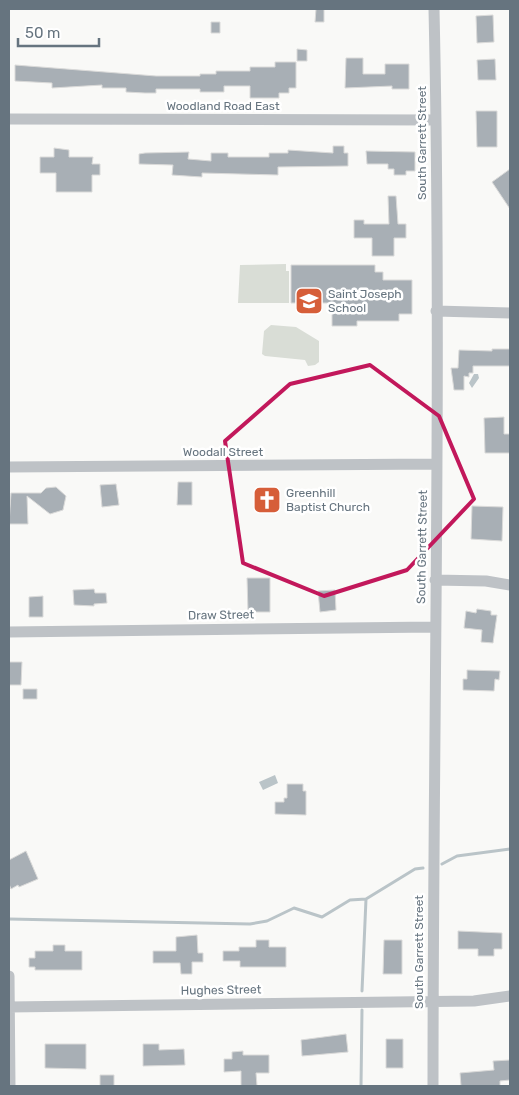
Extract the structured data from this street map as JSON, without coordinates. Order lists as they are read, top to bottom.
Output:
{
  "streets": {
    "street": [
      "Woodland Road East",
      "South Garrett Street",
      "Woodall Street",
      "Draw Street",
      "Hughes Street"
    ]
  },
  "crossings": [
    ["Woodland Road East", "South Garrett Street"],
    ["South Garrett Street", "Woodall Street"],
    ["South Garrett Street", "Draw Street"],
    ["South Garrett Street", "Hughes Street"]
  ],
  "places": {
    "school or university": ["Saint Joseph School"],
    "church": ["Greenhill Baptist Church"]
  },
  "scale_bar": "50 m"
}
